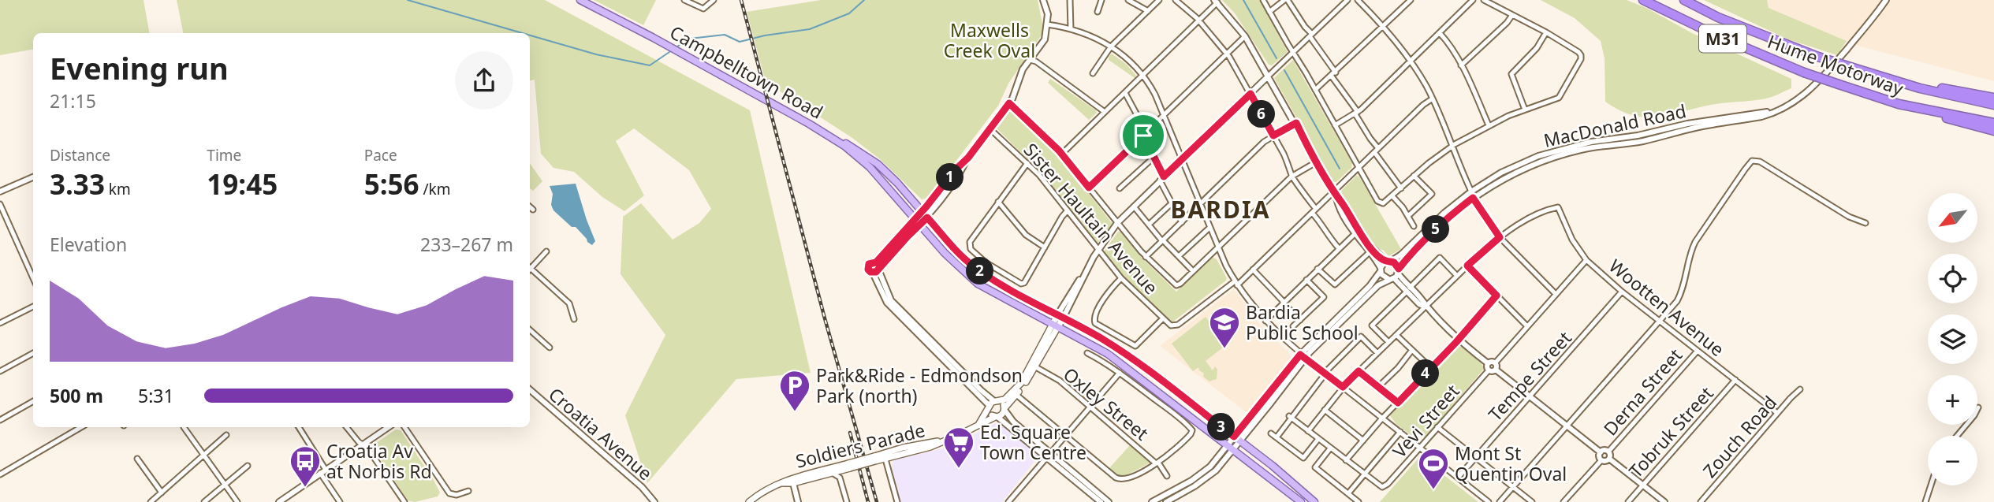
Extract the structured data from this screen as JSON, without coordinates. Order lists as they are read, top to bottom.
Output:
{
  "streets": {
    "highway": ["M31", "Hume Motorway"],
    "main road": ["Campbelltown Road", "Soldiers Parade"],
    "street": [
      "MacDonald Road",
      "Sister Haultain Avenue",
      "Wootten Avenue",
      "Tempe Street",
      "Derna Street",
      "Oxley Street",
      "Vevi Street",
      "Tobruk Street",
      "Croatia Avenue",
      "Zouch Road"
    ]
  },
  "crossings": [
    ["Campbelltown Road", "MacDonald Road"],
    ["Wootten Avenue", "Tempe Street"],
    ["Wootten Avenue", "Derna Street"],
    ["Wootten Avenue", "Tobruk Street"],
    ["Wootten Avenue", "Zouch Road"]
  ],
  "districts": ["BARDIA"],
  "parks": ["Maxwells Creek Oval"],
  "places": {
    "school or university": ["Bardia Public School"],
    "parking": ["Park&Ride - Edmondson Park (north)"],
    "supermarket": ["Ed. Square Town Centre"],
    "bus stop": ["Croatia Av at Norbis Rd"],
    "sports": ["Mont St Quentin Oval"]
  },
  "north": "bottom left",
  "page": {
    "heading": ["Evening run", "21:15"],
    "pins": [
      "6",
      "1",
      "5",
      "2",
      "4",
      "3"
    ],
    "stats": [
      ["Distance", "3.33 km"],
      ["Time", "19:45"],
      ["Pace", "5:56 /km"]
    ],
    "map_buttons": ["+", "−"],
    "chart": ["Elevation", "233–267 m"],
    "list": [
      {
        "name": "500 m",
        "note": "5:31"
      }
    ]
  }
}
